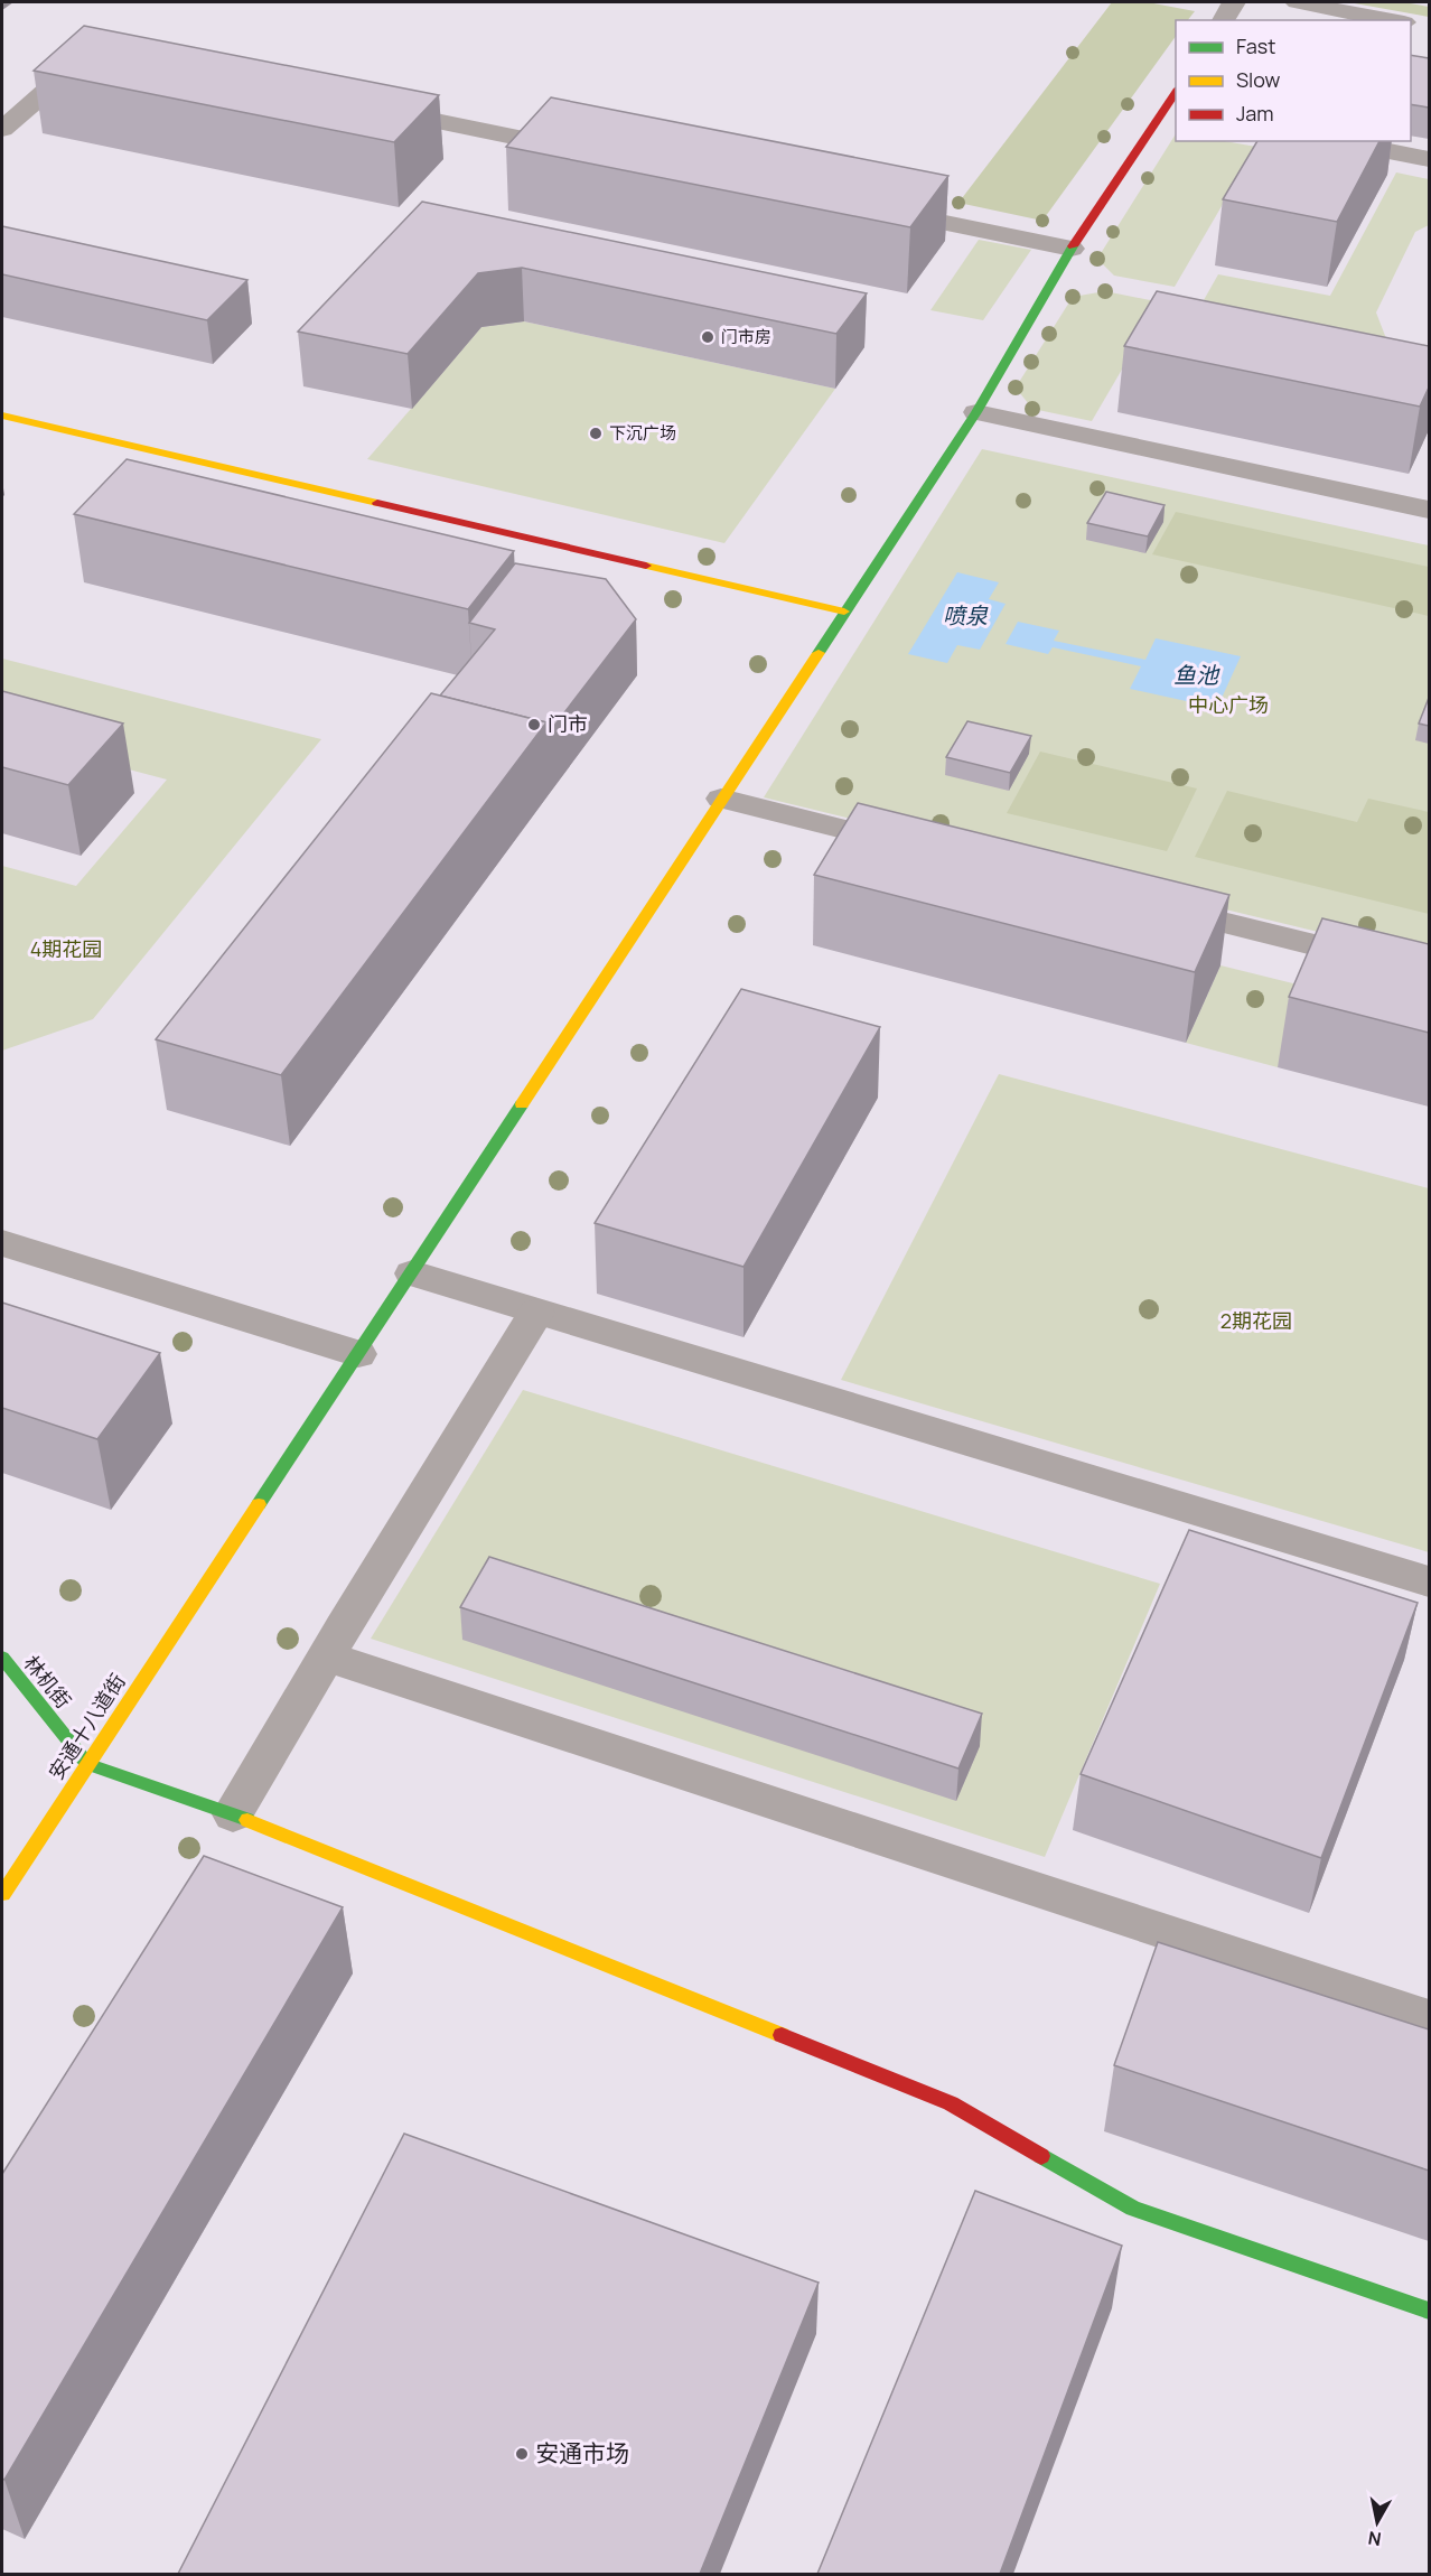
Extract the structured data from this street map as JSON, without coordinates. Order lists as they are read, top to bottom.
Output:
{
  "streets": {
    "street": ["林机街", "安通十八道街"]
  },
  "crossings": [
    ["林机街", "安通十八道街"]
  ],
  "water": ["喷泉", "鱼池"],
  "parks": ["中心广场", "4期花园", "2期花园"],
  "places": [
    "门市房",
    "下沉广场",
    "门市",
    "安通市场"
  ],
  "legend": ["Fast", "Slow", "Jam"],
  "north": "bottom"
}
